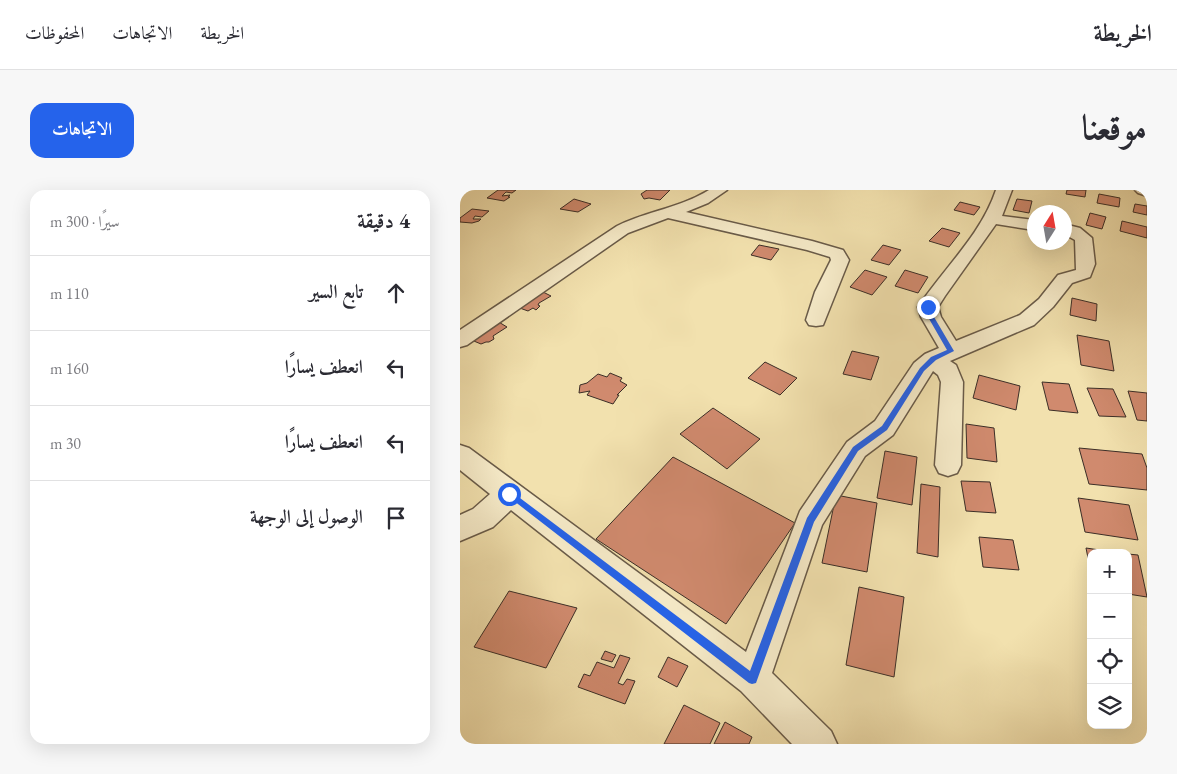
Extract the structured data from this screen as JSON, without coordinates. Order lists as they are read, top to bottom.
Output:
{
  "north": "top",
  "page": {
    "header": "الخريطة",
    "nav": ["الخريطة", "الاتجاهات", "المحفوظات"],
    "title": "موقعنا",
    "buttons": "الاتجاهات",
    "heading": ["4 دقيقة", "سيرًا · 300 m"],
    "list": [
      ["تابع السير", "110 m"],
      ["انعطف يسارًا", "160 m"],
      ["انعطف يسارًا", "30 m"],
      "الوصول إلى الوجهة"
    ],
    "map_buttons": ["+", "−"]
  }
}
